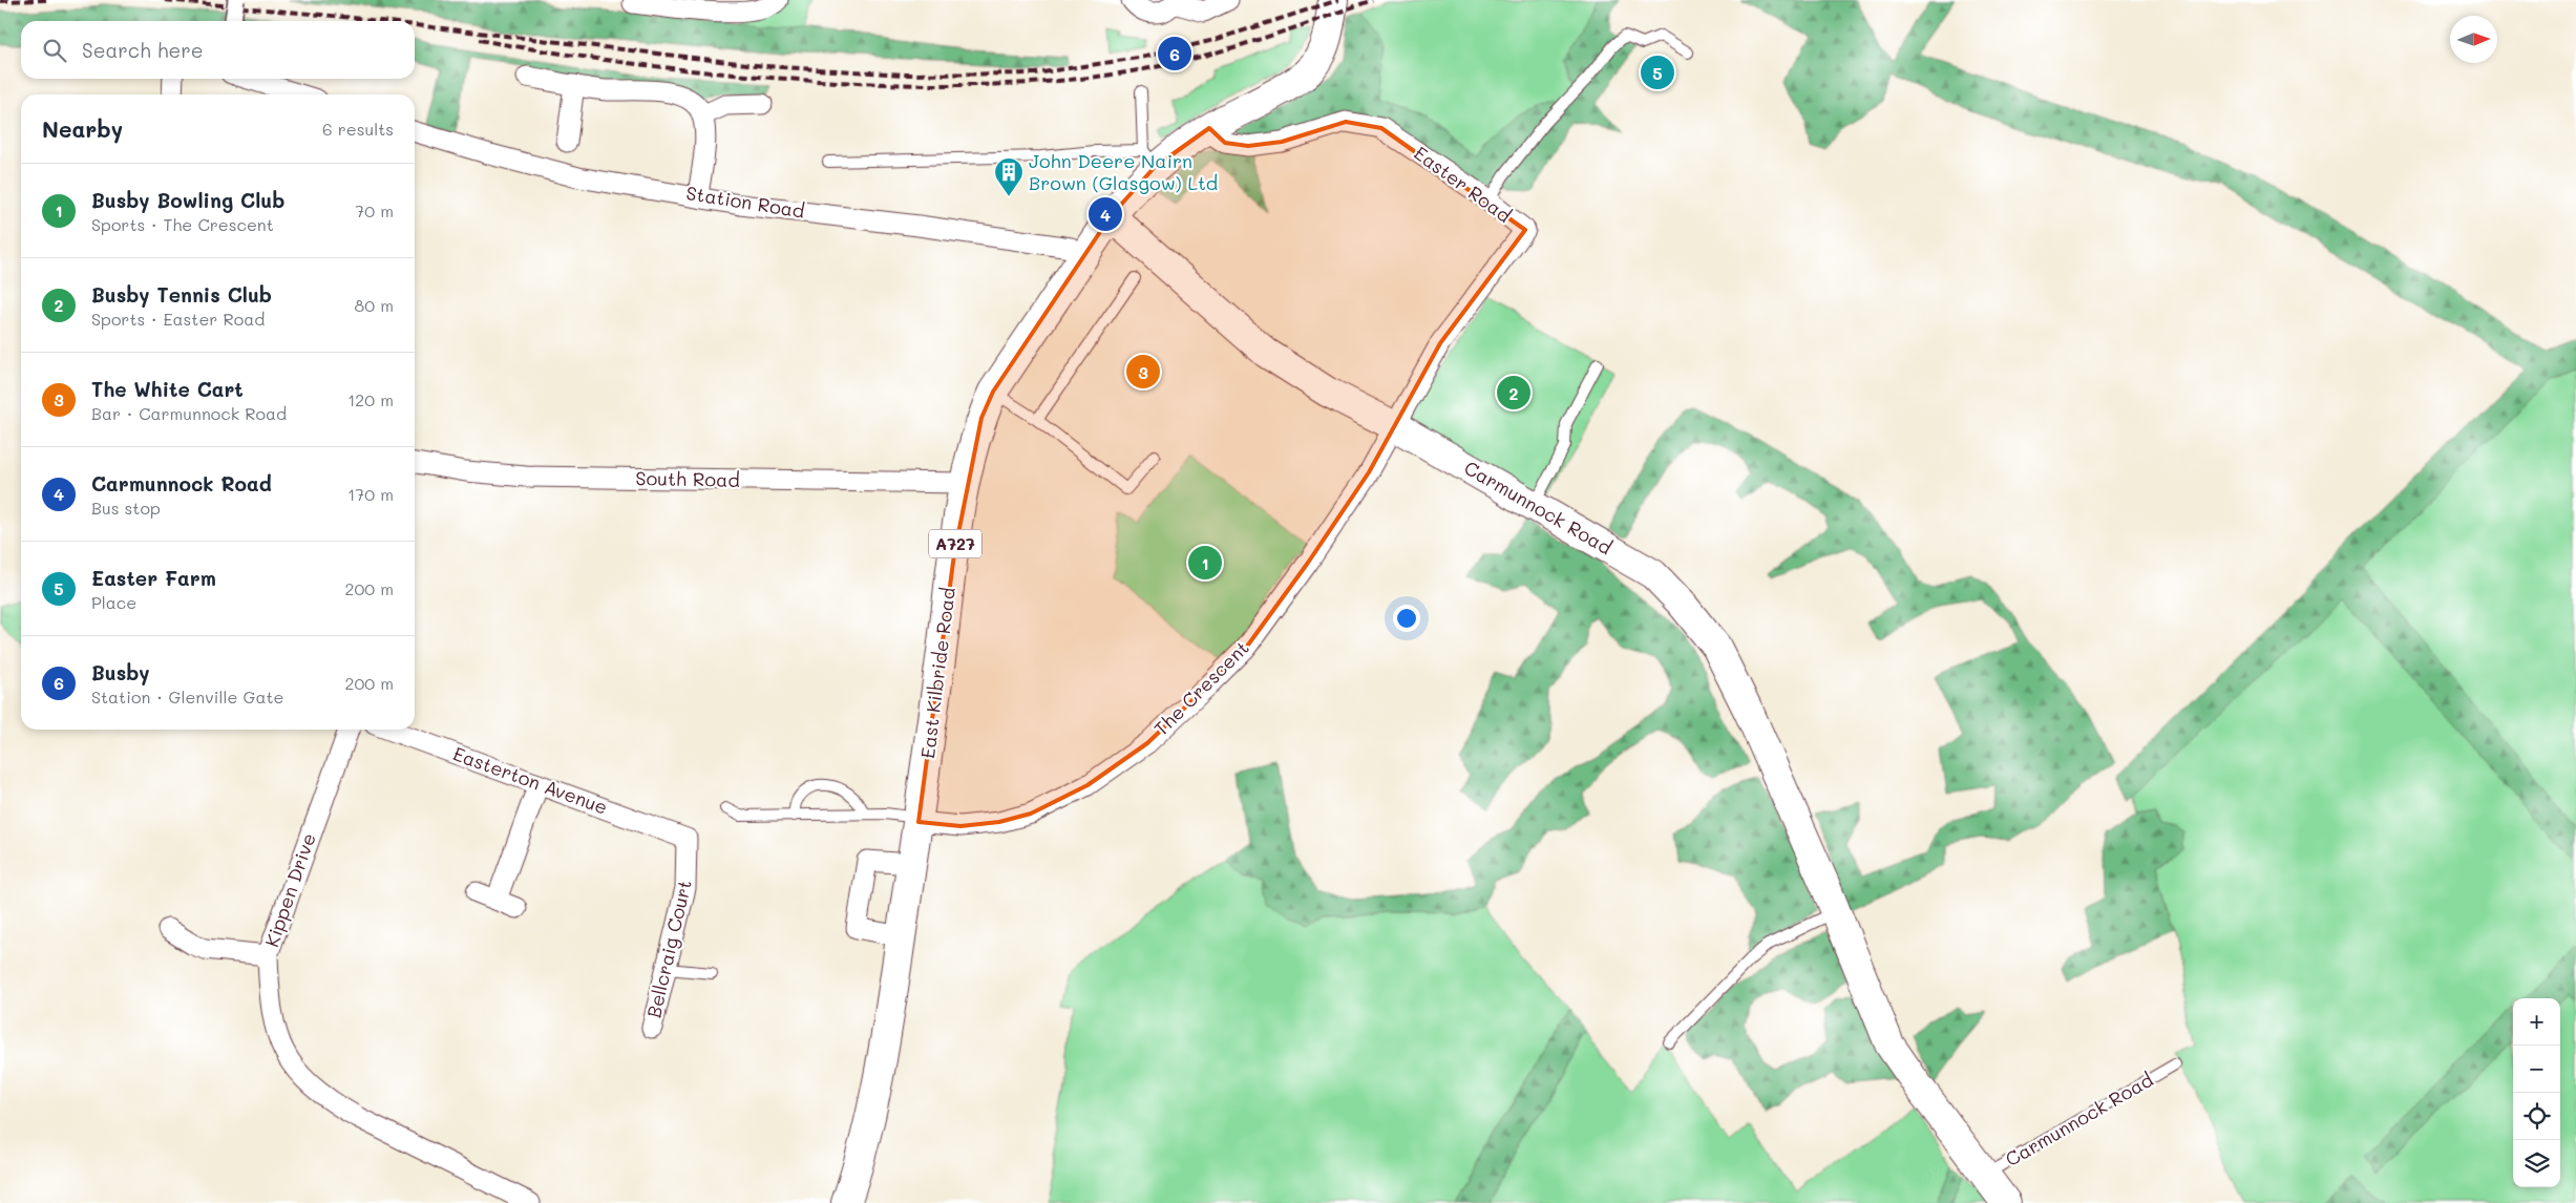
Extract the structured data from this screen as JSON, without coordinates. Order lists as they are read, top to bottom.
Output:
{
  "streets": {
    "main road": ["Carmunnock Road", "A727", "East Kilbride Road"],
    "street": [
      "Easter Road",
      "Station Road",
      "South Road",
      "The Crescent",
      "Easterton Avenue",
      "Kippen Drive",
      "Bellcraig Court"
    ]
  },
  "crossings": [
    ["Easter Road", "Carmunnock Road"],
    ["Easter Road", "East Kilbride Road"],
    ["Easter Road", "The Crescent"],
    ["Station Road", "East Kilbride Road"],
    ["South Road", "East Kilbride Road"],
    ["Carmunnock Road", "East Kilbride Road"],
    ["Carmunnock Road", "The Crescent"],
    ["East Kilbride Road", "The Crescent"],
    ["Easterton Avenue", "Bellcraig Court"]
  ],
  "places": {
    "building": ["John Deere Nairn Brown (Glasgow) Ltd"]
  },
  "north": "right",
  "page": {
    "search": "Search here",
    "pins": [
      "6",
      "5",
      "4",
      "3",
      "2",
      "1"
    ],
    "heading": ["Nearby", "6 results"],
    "list": [
      {
        "mark": "1",
        "name": "Busby Bowling Club",
        "note": "Sports · The Crescent",
        "value": "70 m"
      },
      {
        "mark": "2",
        "name": "Busby Tennis Club",
        "note": "Sports · Easter Road",
        "value": "80 m"
      },
      {
        "mark": "3",
        "name": "The White Cart",
        "note": "Bar · Carmunnock Road",
        "value": "120 m"
      },
      {
        "mark": "4",
        "name": "Carmunnock Road",
        "note": "Bus stop",
        "value": "170 m"
      },
      {
        "mark": "5",
        "name": "Easter Farm",
        "note": "Place",
        "value": "200 m"
      },
      {
        "mark": "6",
        "name": "Busby",
        "note": "Station · Glenville Gate",
        "value": "200 m"
      }
    ],
    "map_buttons": ["+", "−"]
  }
}
